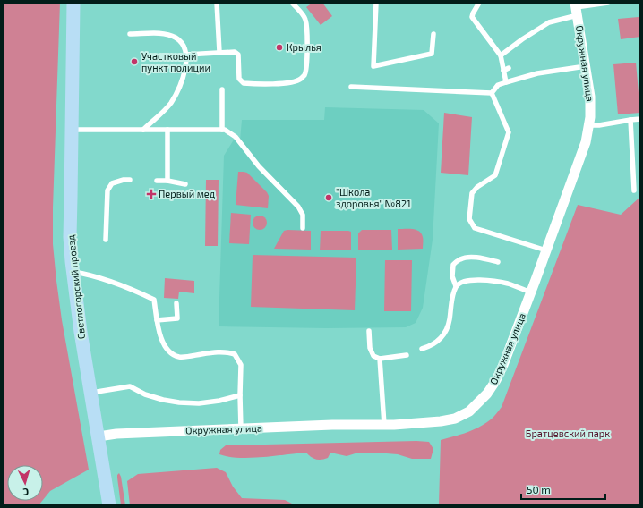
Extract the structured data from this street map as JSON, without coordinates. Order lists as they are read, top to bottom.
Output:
{
  "streets": {
    "main road": ["Светлогорский проезд"],
    "street": ["Окружная улица"]
  },
  "crossings": [
    ["Окружная улица", "Светлогорский проезд"]
  ],
  "parks": ["Братцевский парк"],
  "places": {
    "other": ["Крылья", "Участковый пункт полиции", "\"Школа здоровья\" №821"],
    "health": ["Первый мед"]
  },
  "scale_bar": "50 m",
  "north": "bottom"
}
